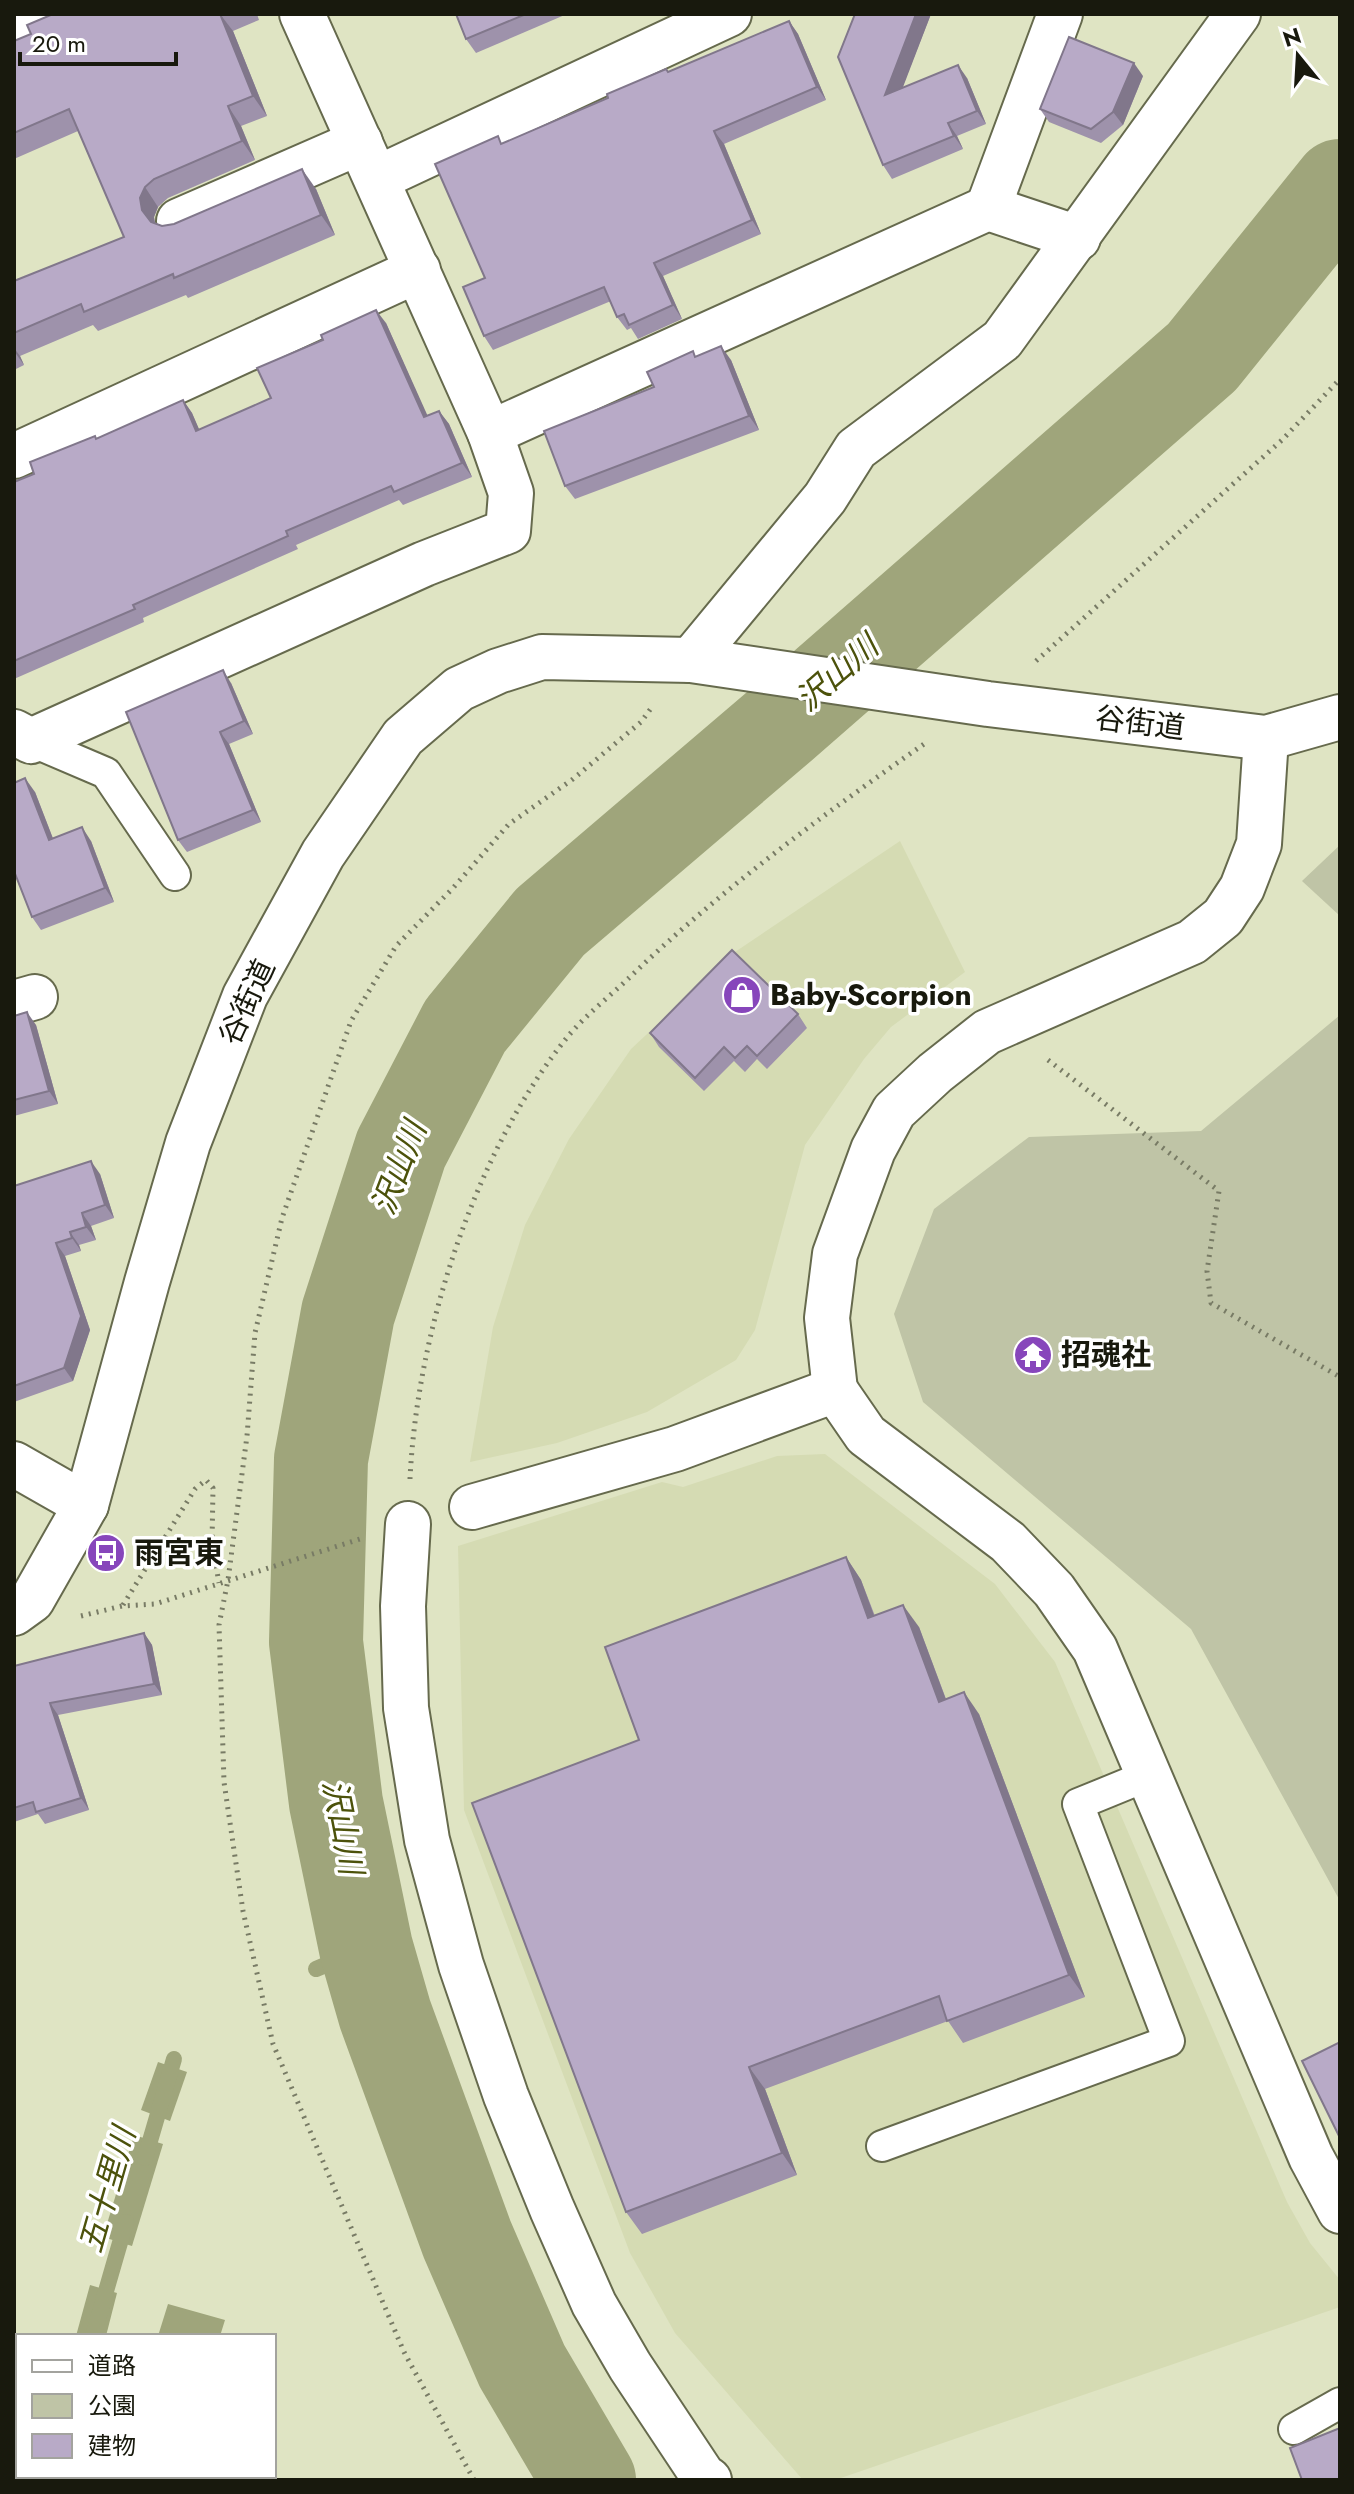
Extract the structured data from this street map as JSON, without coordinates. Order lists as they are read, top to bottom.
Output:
{
  "streets": {
    "street": ["谷街道"]
  },
  "water": ["沢山川", "五十里川"],
  "places": {
    "shop": ["Baby-Scorpion"],
    "temple": ["招魂社"],
    "bus stop": ["雨宮東"]
  },
  "legend": ["道路", "公園", "建物"],
  "scale_bar": "20 m",
  "north": "top"
}
